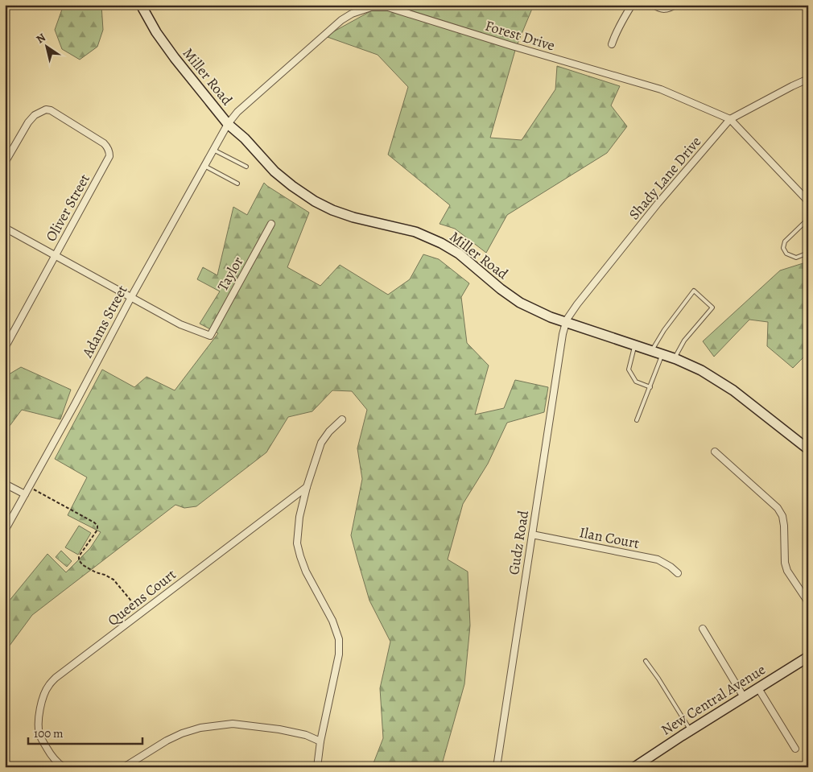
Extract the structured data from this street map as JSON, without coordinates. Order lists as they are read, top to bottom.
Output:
{
  "streets": {
    "street": [
      "Forest Drive",
      "Miller Road",
      "Shady Lane Drive",
      "Oliver Street",
      "Taylor",
      "Adams Street",
      "Ilan Court",
      "Gudz Road",
      "Queens Court",
      "New Central Avenue"
    ]
  },
  "crossings": [
    ["Forest Drive", "Miller Road"],
    ["Forest Drive", "Shady Lane Drive"],
    ["Forest Drive", "Adams Street"],
    ["Miller Road", "Shady Lane Drive"],
    ["Miller Road", "Adams Street"],
    ["Miller Road", "Gudz Road"],
    ["Shady Lane Drive", "Gudz Road"],
    ["Taylor", "Adams Street"],
    ["Ilan Court", "Gudz Road"]
  ],
  "scale_bar": "100 m",
  "north": "top left"
}
